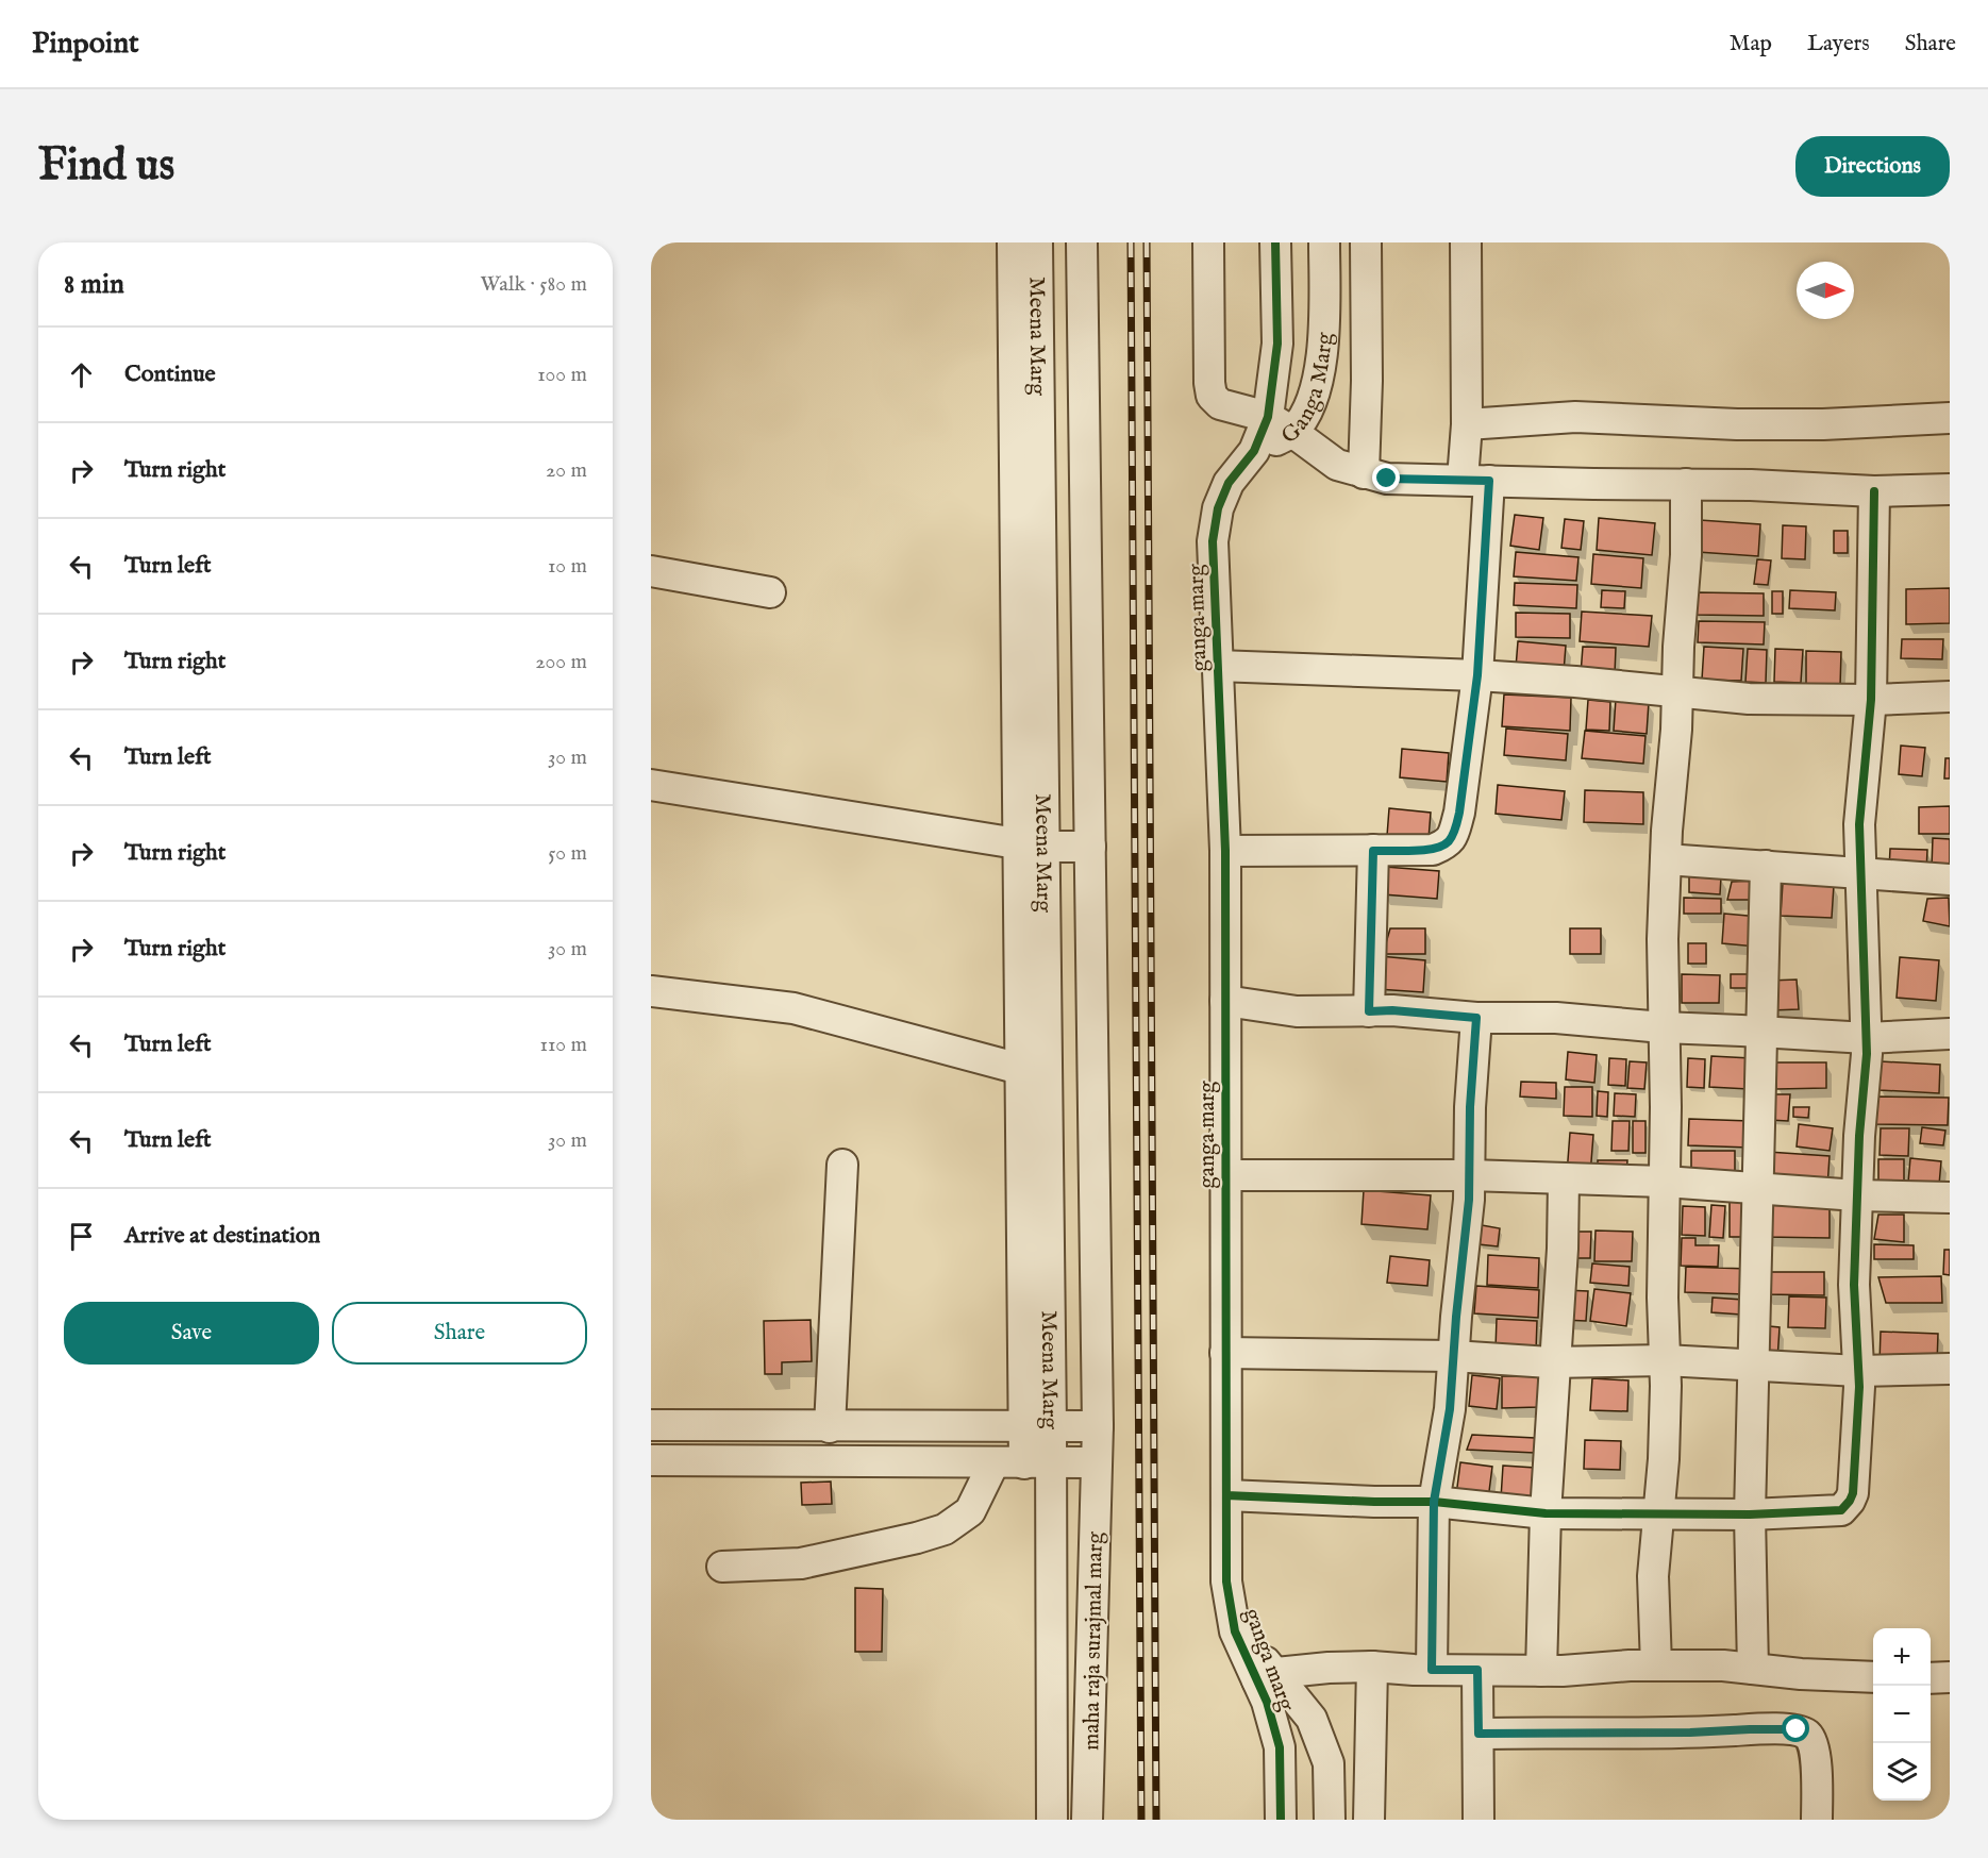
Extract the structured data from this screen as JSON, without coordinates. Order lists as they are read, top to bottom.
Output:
{
  "streets": {
    "street": [
      "Meena Marg",
      "Ganga Marg",
      "ganga marg",
      "maha raja surajmal marg"
    ]
  },
  "crossings": [
    ["Meena Marg", "maha raja surajmal marg"],
    ["Ganga Marg", "ganga marg"]
  ],
  "north": "right",
  "page": {
    "header": "Pinpoint",
    "nav": ["Map", "Layers", "Share"],
    "buttons": [
      "Directions",
      ["Save", "Share"]
    ],
    "title": "Find us",
    "heading": ["8 min", "Walk · 580 m"],
    "list": [
      ["Continue", "100 m"],
      ["Turn right", "20 m"],
      ["Turn left", "10 m"],
      ["Turn right", "200 m"],
      ["Turn left", "30 m"],
      ["Turn right", "50 m"],
      ["Turn right", "30 m"],
      ["Turn left", "110 m"],
      ["Turn left", "30 m"],
      "Arrive at destination"
    ],
    "map_buttons": ["+", "−"]
  }
}
